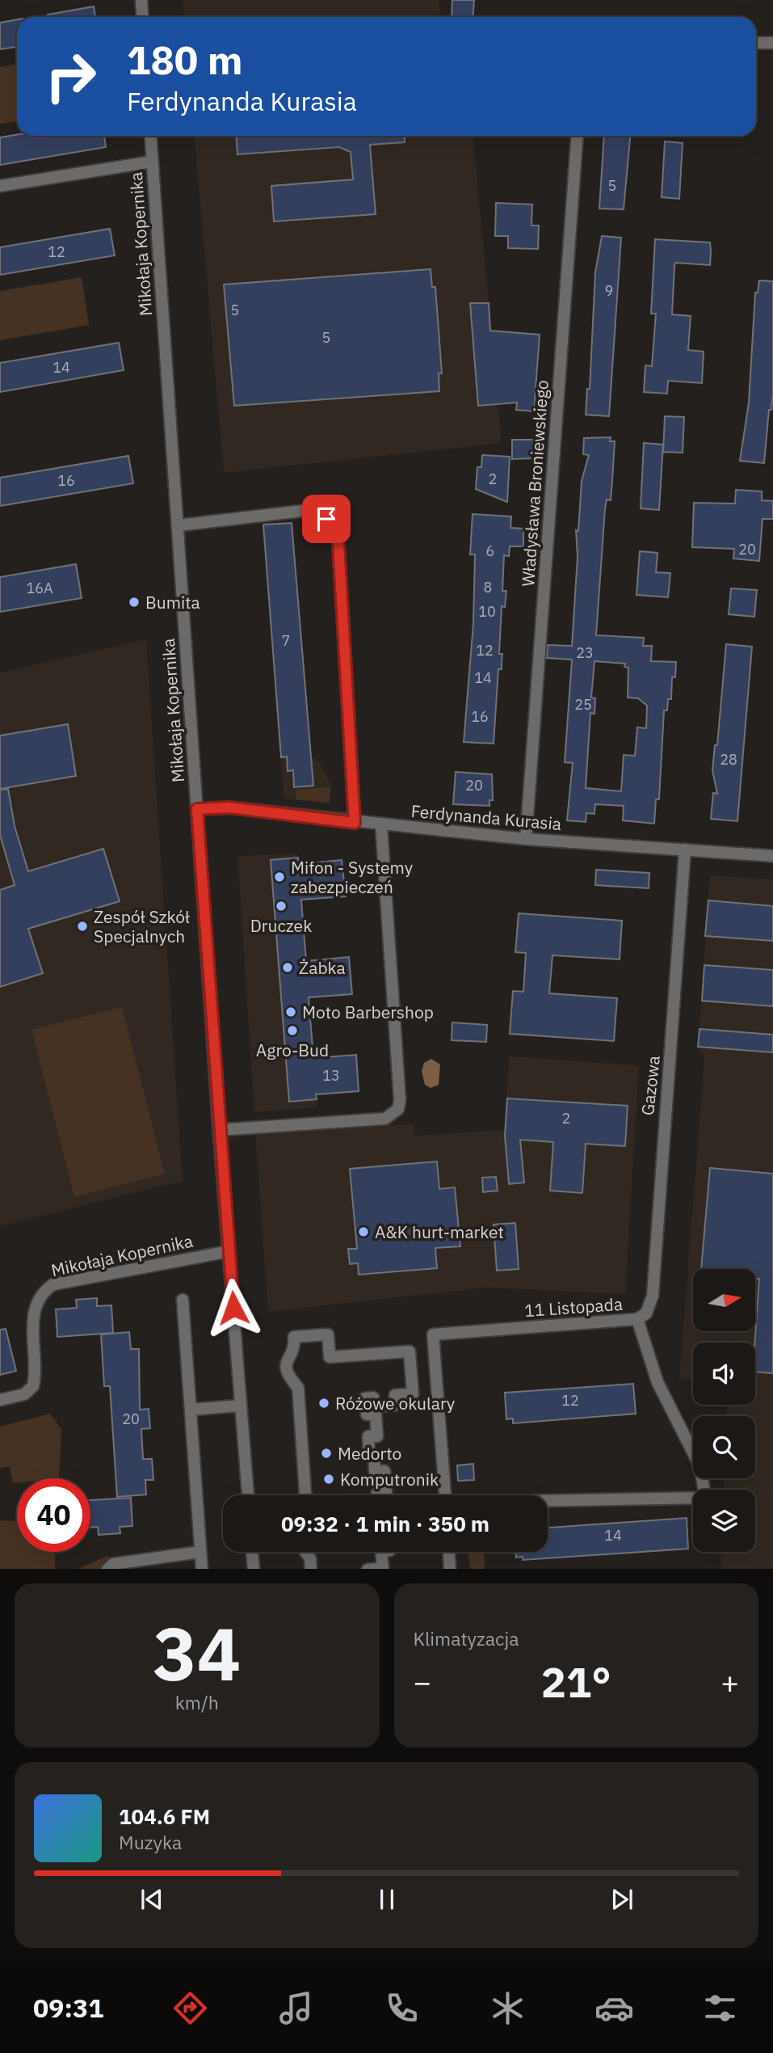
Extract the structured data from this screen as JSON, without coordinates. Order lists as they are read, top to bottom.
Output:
{
  "streets": {
    "street": [
      "Mikołaja Kopernika",
      "Władysława Broniewskiego",
      "Ferdynanda Kurasia",
      "Gazowa",
      "11 Listopada"
    ]
  },
  "crossings": [
    ["Mikołaja Kopernika", "Ferdynanda Kurasia"],
    ["Władysława Broniewskiego", "Ferdynanda Kurasia"],
    ["Ferdynanda Kurasia", "Gazowa"],
    ["Gazowa", "11 Listopada"]
  ],
  "places": [
    "Bumita",
    "Mifon - Systemy zabezpieczeń",
    "Druczek",
    "Zespół Szkół Specjalnych",
    "Żabka",
    "Moto Barbershop",
    "Agro-Bud",
    "A&K hurt-market",
    "Różowe okulary",
    "Medorto",
    "Komputronik"
  ],
  "house_numbers": [
    "5",
    "12",
    "9",
    "5",
    "5",
    "14",
    "2",
    "16",
    "20",
    "6",
    "8",
    "16A",
    "10",
    "7",
    "12",
    "23",
    "14",
    "25",
    "16",
    "28",
    "20",
    "13",
    "2",
    "12",
    "20",
    "14"
  ],
  "north": "right",
  "page": {
    "turn": ["180 m", "Ferdynanda Kurasia"],
    "limit": "40",
    "trip": "09:32 · 1 min · 350 m",
    "tile": [
      ["34", "km/h"],
      "Klimatyzacja"
    ],
    "heat": ["−", "21°", "+"],
    "song": ["104.6 FM", "Muzyka"],
    "tabs": "09:31"
  }
}
